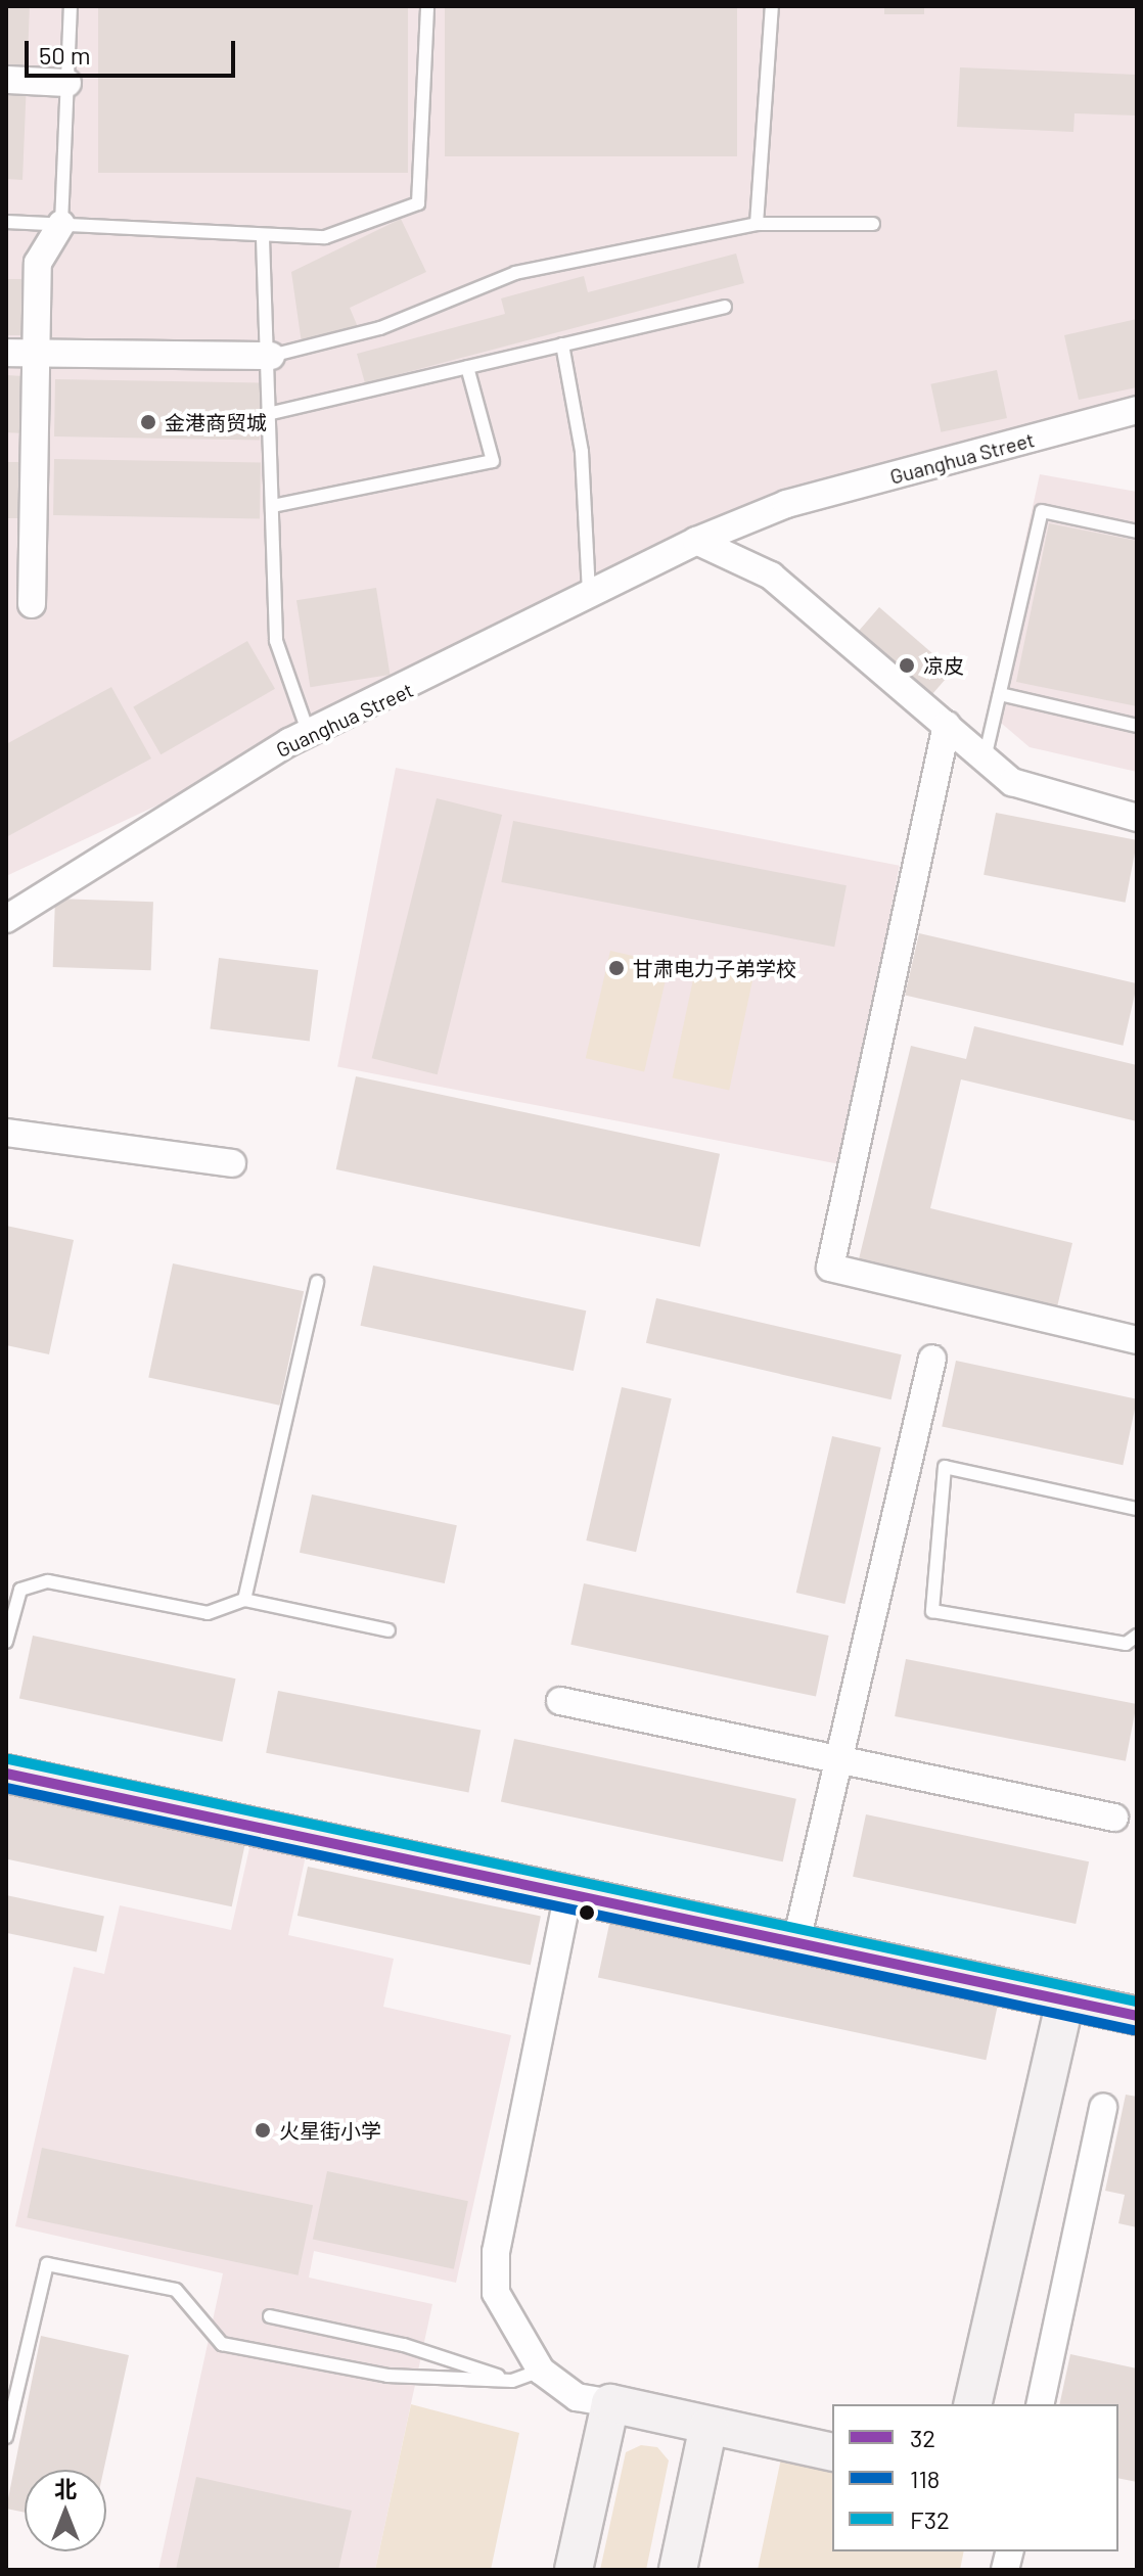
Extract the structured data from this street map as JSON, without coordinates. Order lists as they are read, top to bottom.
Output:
{
  "streets": {
    "street": ["Guanghua Street"]
  },
  "places": [
    "金港商贸城",
    "凉皮",
    "甘肃电力子弟学校",
    "火星街小学"
  ],
  "lines": ["transit line F32", "transit line 32", "transit line 118"],
  "legend": ["32", "118", "F32"],
  "scale_bar": "50 m",
  "north": "top"
}
